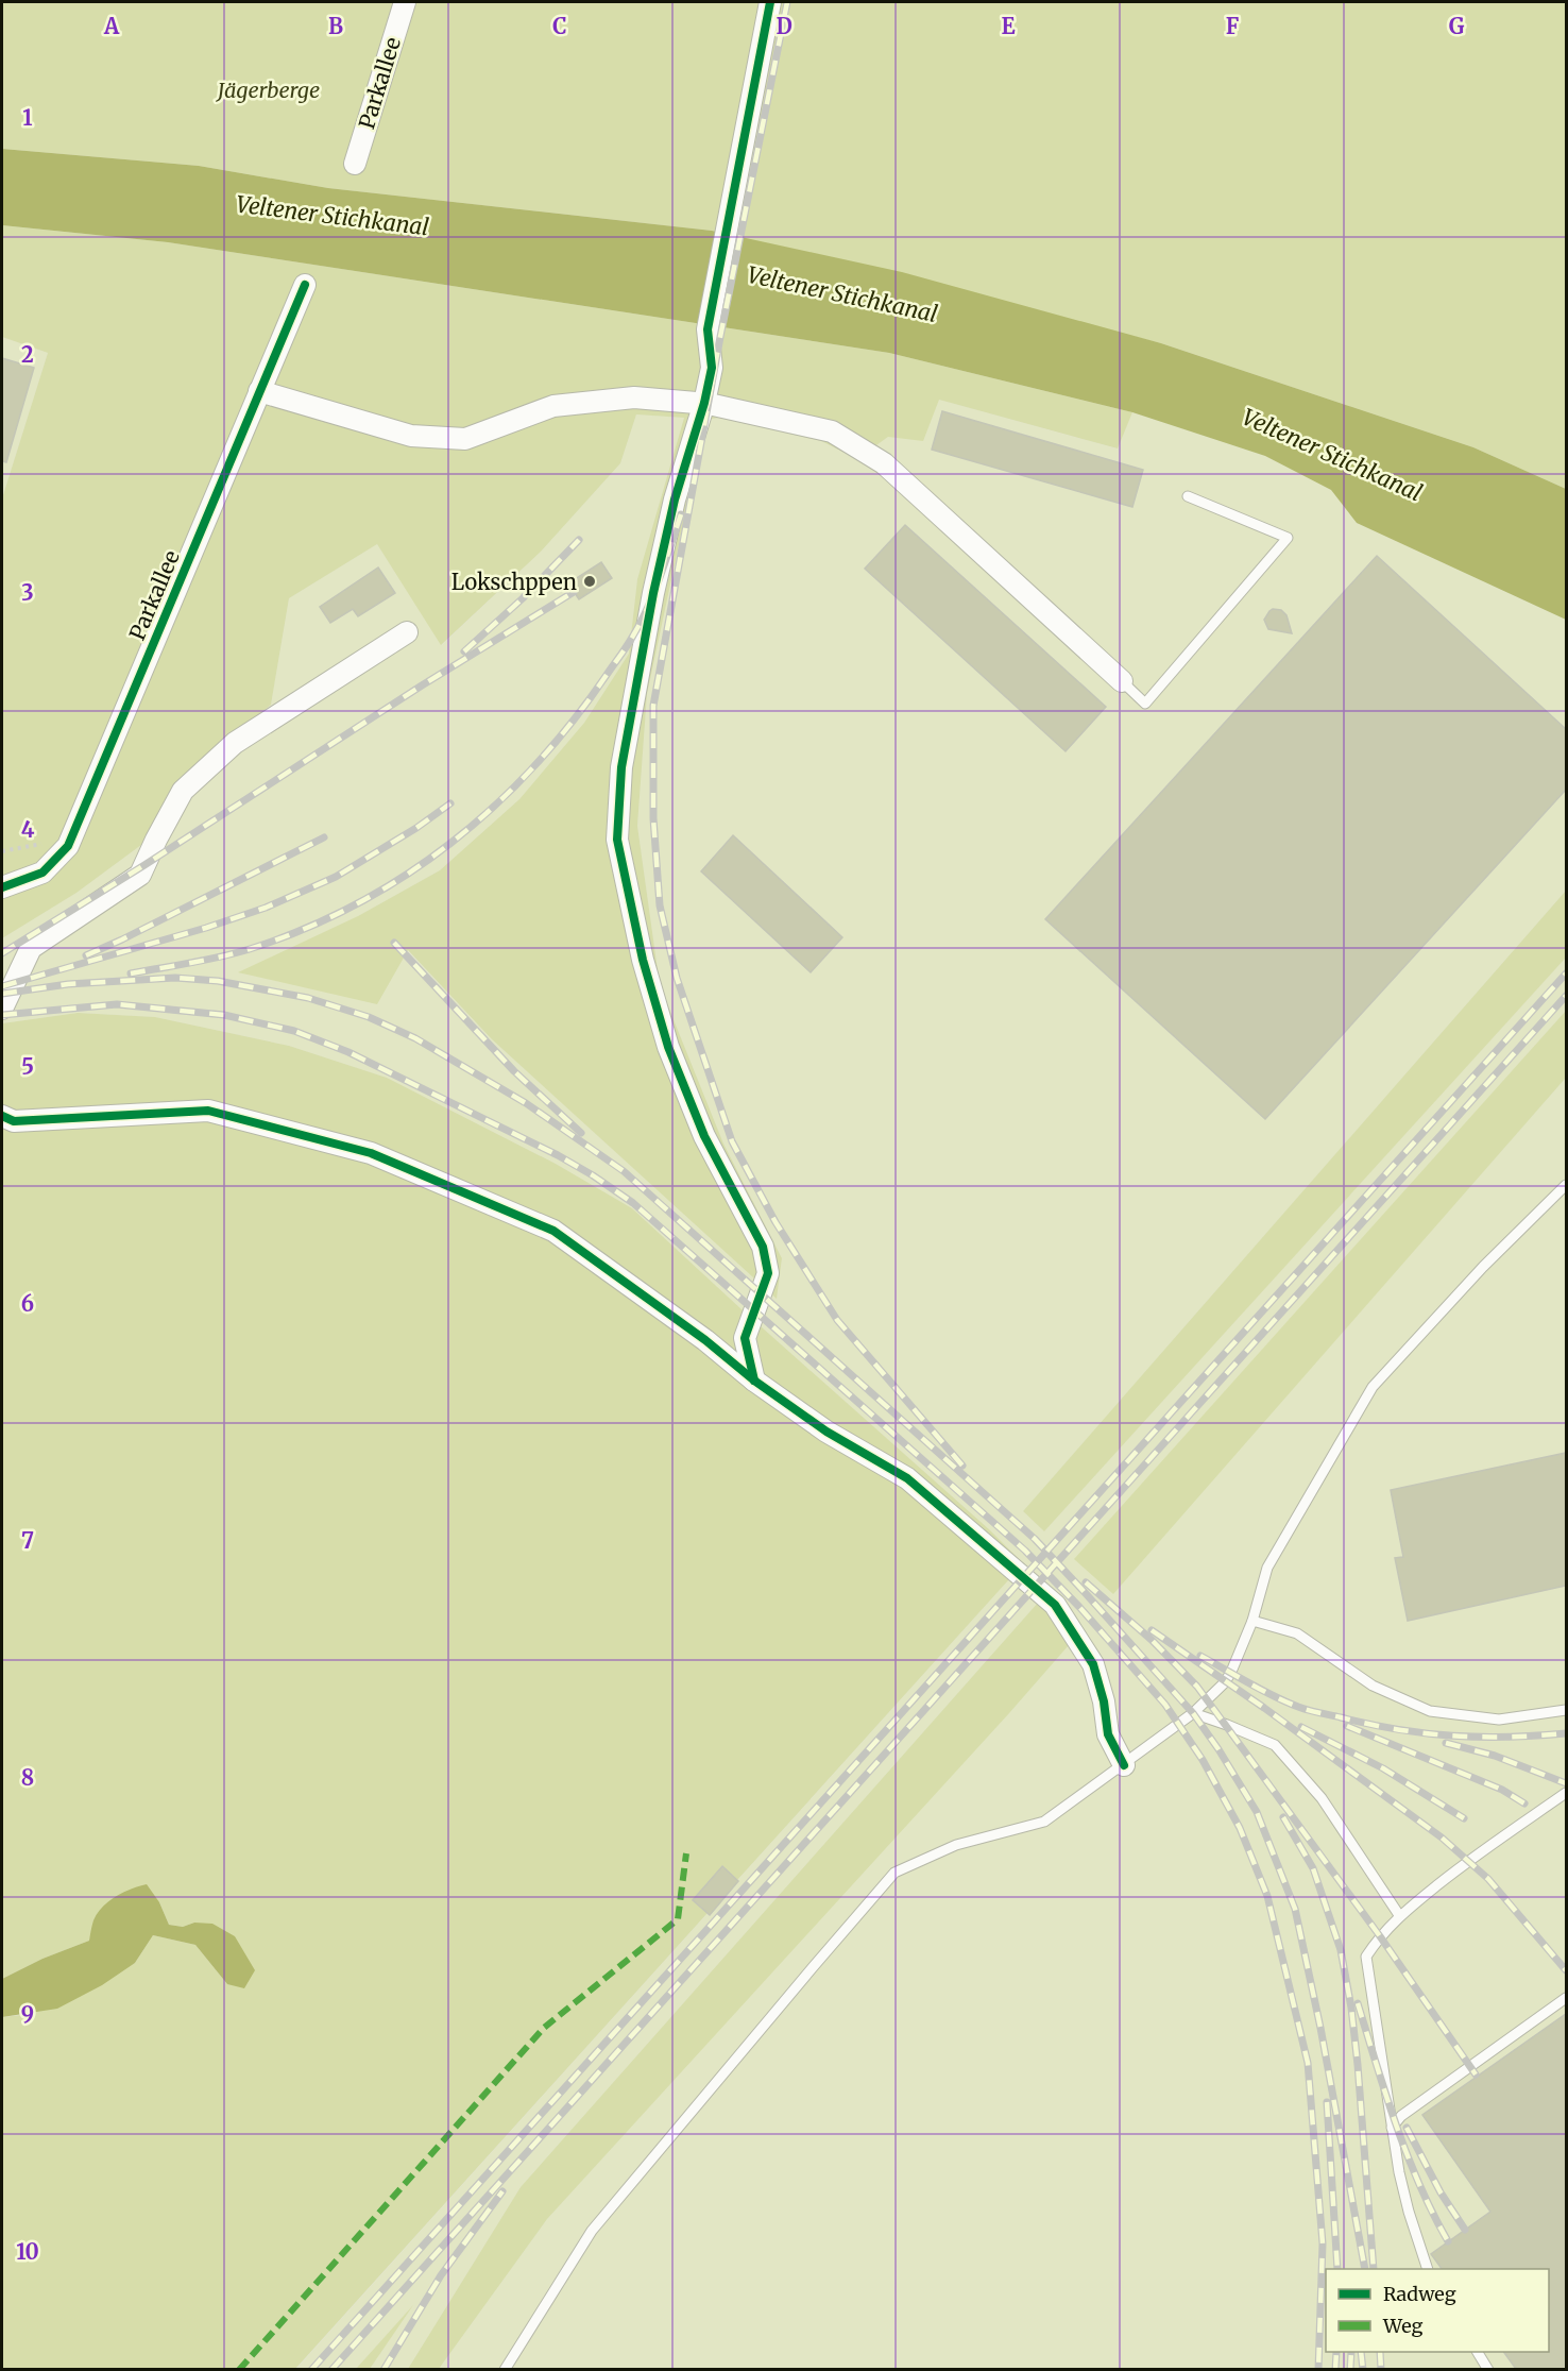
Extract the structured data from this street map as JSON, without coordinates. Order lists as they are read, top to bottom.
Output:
{
  "streets": {
    "street": ["Parkallee"]
  },
  "water": ["Veltener Stichkanal"],
  "parks": ["Jägerberge"],
  "places": ["Lokschppen"],
  "legend": ["Radweg", "Weg"],
  "grid": {
    "columns": [
      "A",
      "B",
      "C",
      "D",
      "E",
      "F",
      "G"
    ],
    "rows": [
      "1",
      "2",
      "3",
      "4",
      "5",
      "6",
      "7",
      "8",
      "9",
      "10"
    ]
  }
}
